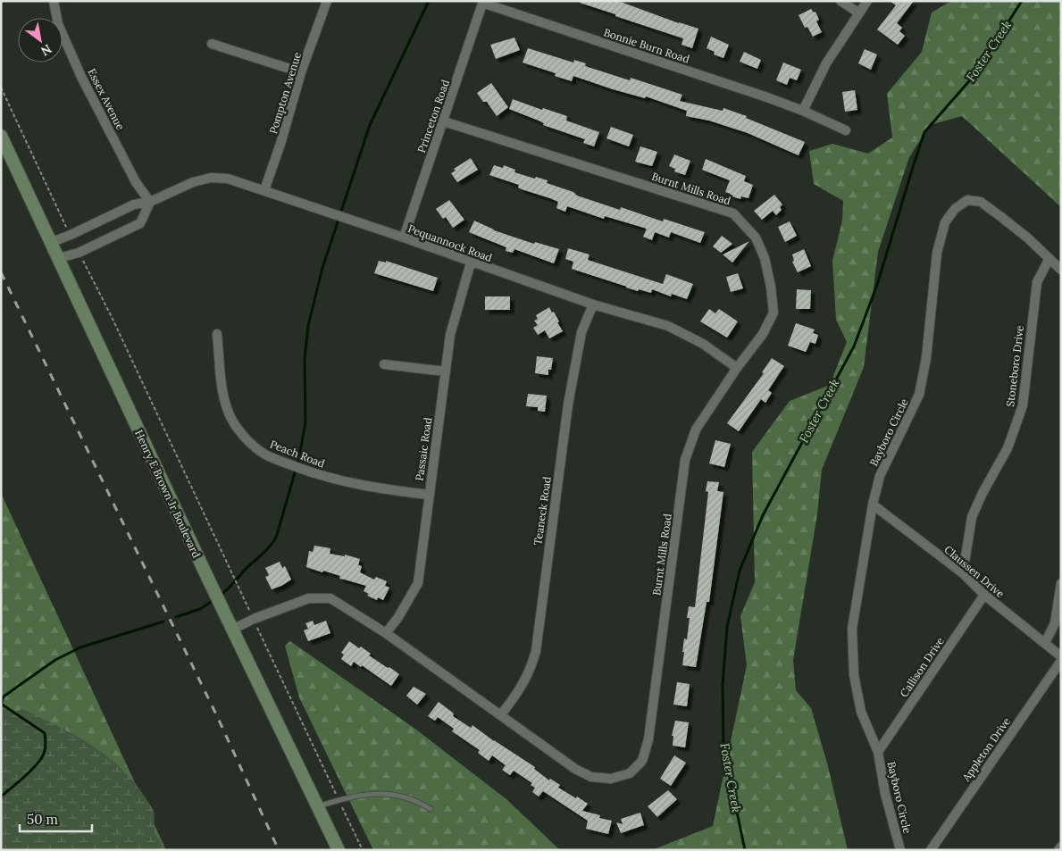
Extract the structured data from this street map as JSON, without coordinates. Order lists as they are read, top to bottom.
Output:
{
  "streets": {
    "main road": ["Henry E Brown Jr Boulevard"],
    "street": [
      "Bonnie Burn Road",
      "Pompton Avenue",
      "Essex Avenue",
      "Princeton Road",
      "Burnt Mills Road",
      "Pequannock Road",
      "Stoneboro Drive",
      "Bayboro Circle",
      "Passaic Road",
      "Peach Road",
      "Teaneck Road",
      "Claussen Drive",
      "Callison Drive",
      "Appleton Drive"
    ]
  },
  "crossings": [
    ["Bonnie Burn Road", "Princeton Road"],
    ["Pompton Avenue", "Pequannock Road"],
    ["Essex Avenue", "Pequannock Road"],
    ["Princeton Road", "Burnt Mills Road"],
    ["Princeton Road", "Pequannock Road"],
    ["Burnt Mills Road", "Pequannock Road"],
    ["Burnt Mills Road", "Passaic Road"],
    ["Burnt Mills Road", "Henry E Brown Jr Boulevard"],
    ["Burnt Mills Road", "Teaneck Road"],
    ["Pequannock Road", "Passaic Road"],
    ["Pequannock Road", "Henry E Brown Jr Boulevard"],
    ["Pequannock Road", "Teaneck Road"],
    ["Stoneboro Drive", "Bayboro Circle"],
    ["Stoneboro Drive", "Claussen Drive"],
    ["Bayboro Circle", "Claussen Drive"],
    ["Bayboro Circle", "Callison Drive"],
    ["Passaic Road", "Peach Road"],
    ["Claussen Drive", "Callison Drive"]
  ],
  "water": ["Foster Creek"],
  "scale_bar": "50 m",
  "north": "bottom right"
}
